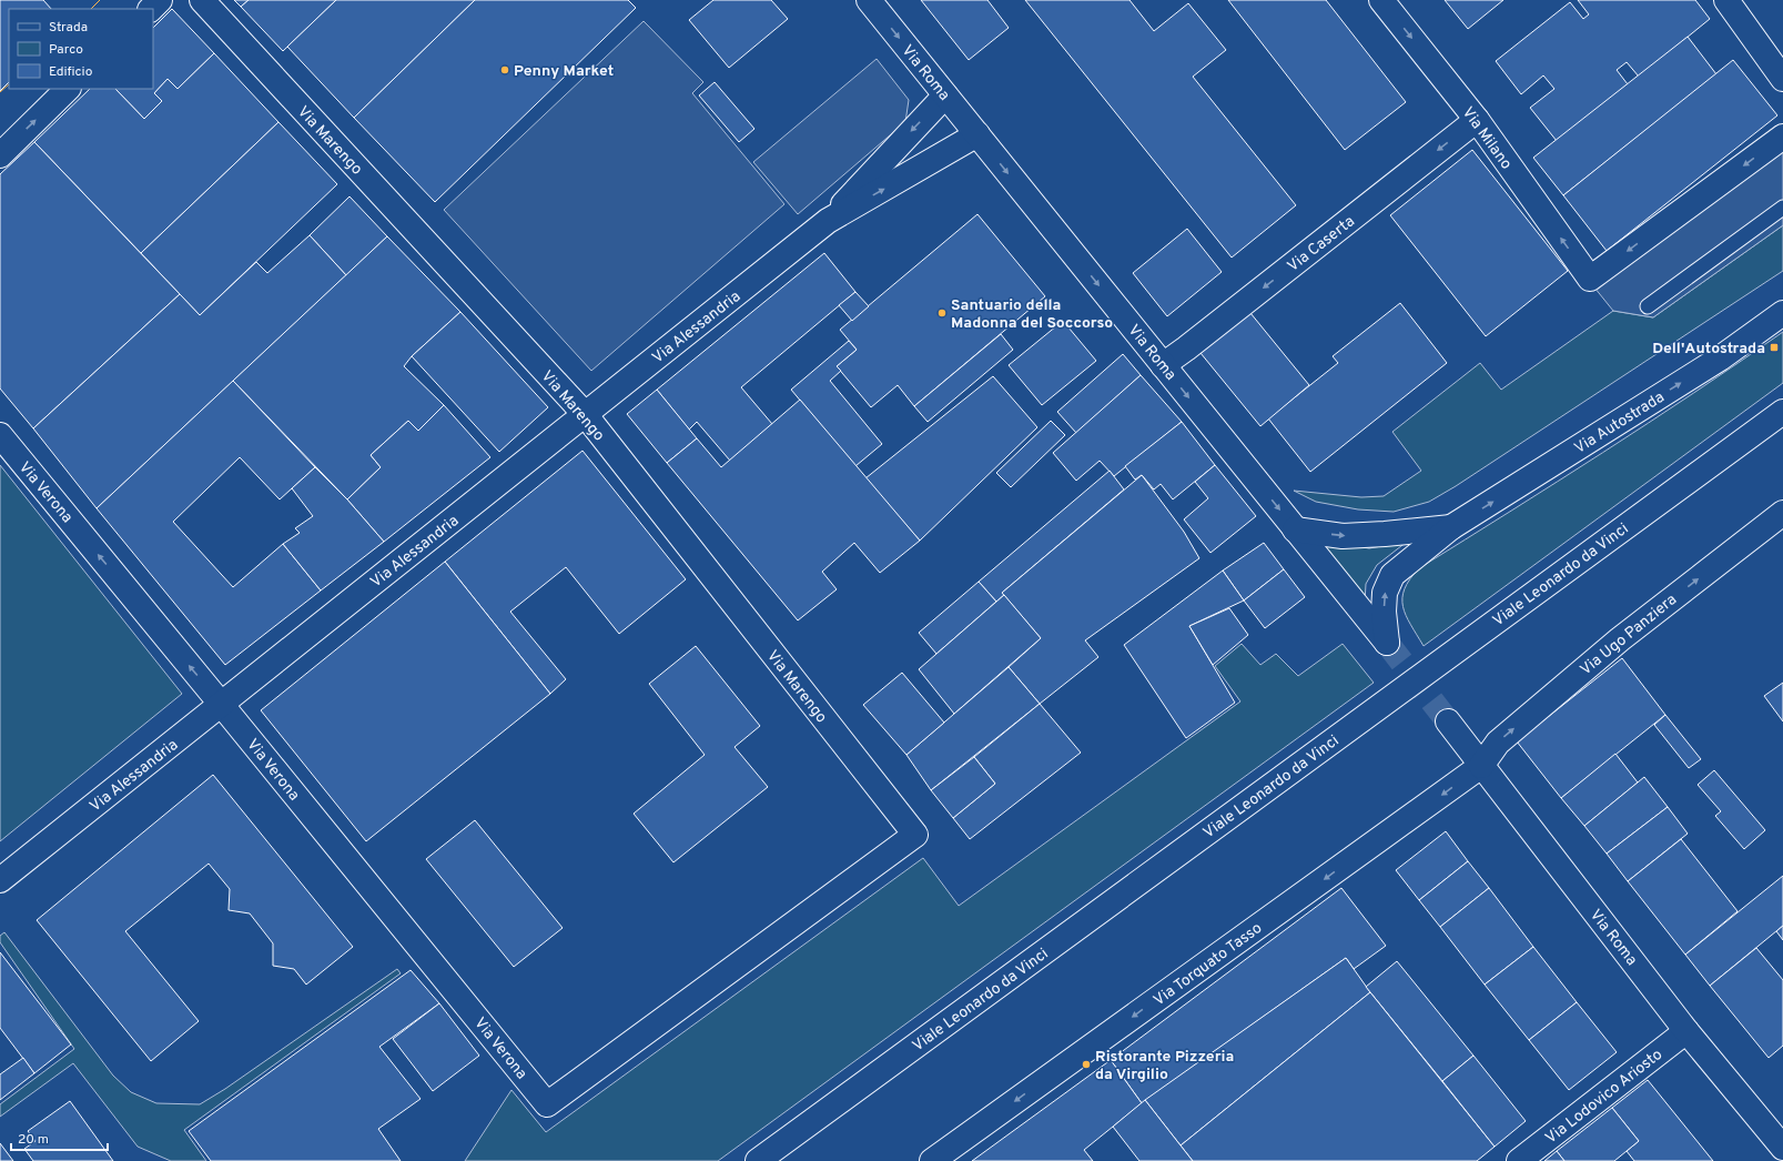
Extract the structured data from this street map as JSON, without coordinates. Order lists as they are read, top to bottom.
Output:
{
  "streets": {
    "main road": [
      "Via Roma",
      "Via Milano",
      "Via Marengo",
      "Via Caserta",
      "Via Alessandria",
      "Via Autostrada",
      "Via Verona",
      "Viale Leonardo da Vinci",
      "Via Ugo Panziera",
      "Via Torquato Tasso",
      "Via Lodovico Ariosto"
    ]
  },
  "crossings": [
    ["Via Roma", "Via Caserta"],
    ["Via Roma", "Via Alessandria"],
    ["Via Roma", "Via Autostrada"],
    ["Via Roma", "Via Ugo Panziera"],
    ["Via Roma", "Via Torquato Tasso"],
    ["Via Roma", "Via Lodovico Ariosto"],
    ["Via Milano", "Via Caserta"],
    ["Via Marengo", "Via Alessandria"],
    ["Via Marengo", "Via Verona"],
    ["Via Alessandria", "Via Verona"],
    ["Via Ugo Panziera", "Via Torquato Tasso"]
  ],
  "one_way": [
    "Via Roma",
    "Via Caserta",
    "Via Autostrada",
    "Via Verona",
    "Via Ugo Panziera",
    "Via Torquato Tasso"
  ],
  "places": {
    "other": ["Penny Market", "Santuario della Madonna del Soccorso", "Ristorante Pizzeria da Virgilio"],
    "transit": ["Dell'Autostrada"]
  },
  "legend": ["Strada", "Parco", "Edificio"],
  "scale_bar": "20 m"
}
